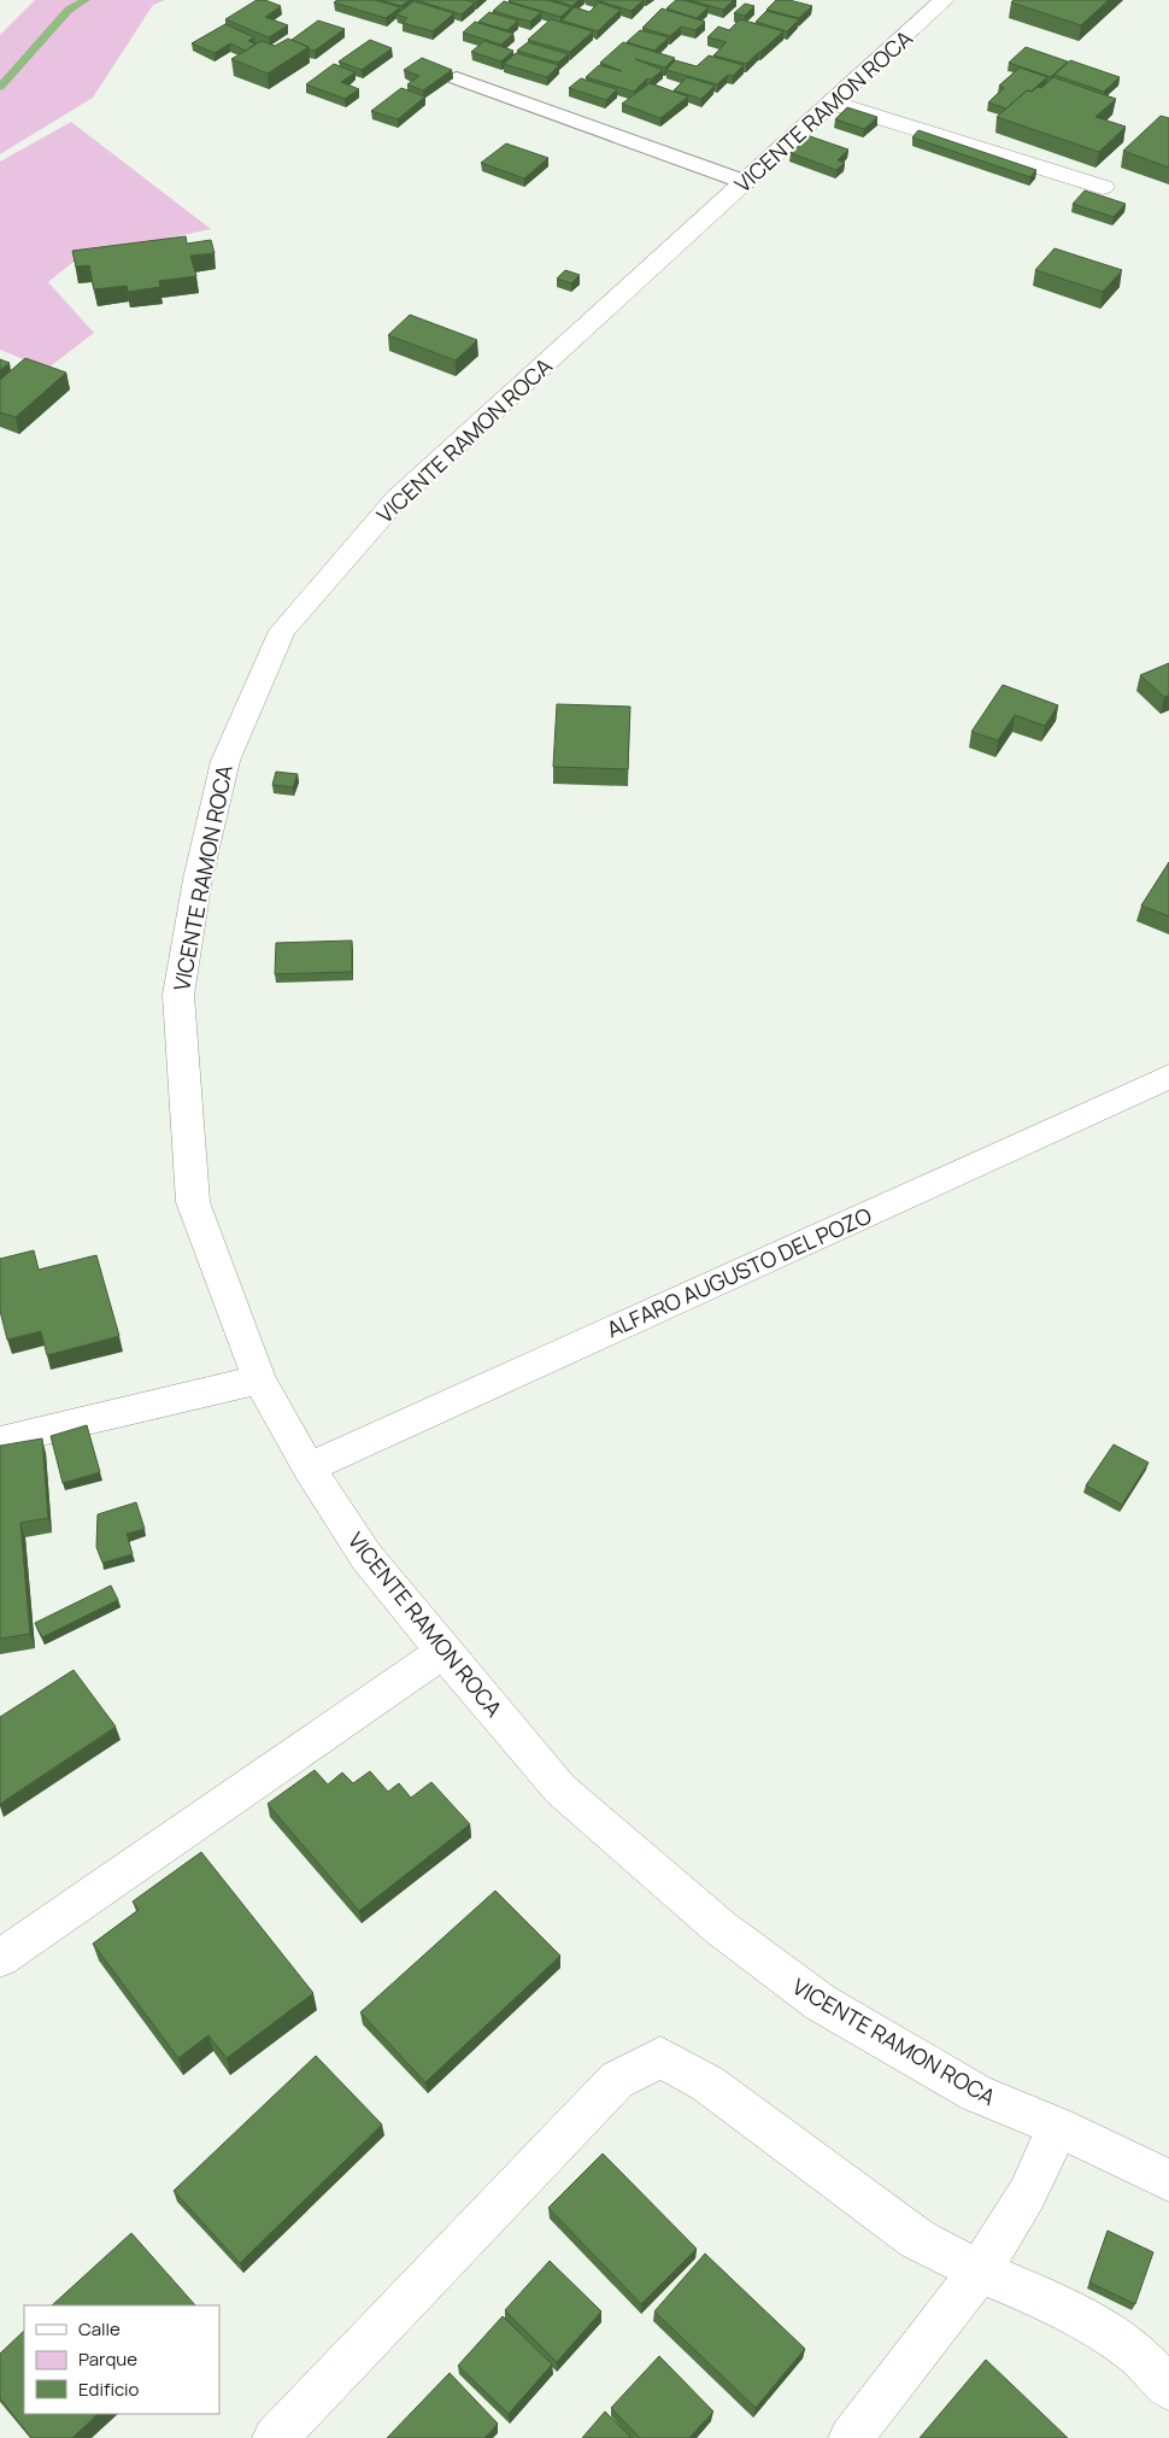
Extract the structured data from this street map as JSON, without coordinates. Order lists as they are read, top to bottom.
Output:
{
  "streets": {
    "street": ["VICENTE RAMON ROCA", "ALFARO AUGUSTO DEL POZO"]
  },
  "crossings": [
    ["VICENTE RAMON ROCA", "ALFARO AUGUSTO DEL POZO"]
  ],
  "legend": ["Calle", "Parque", "Edificio"]
}
